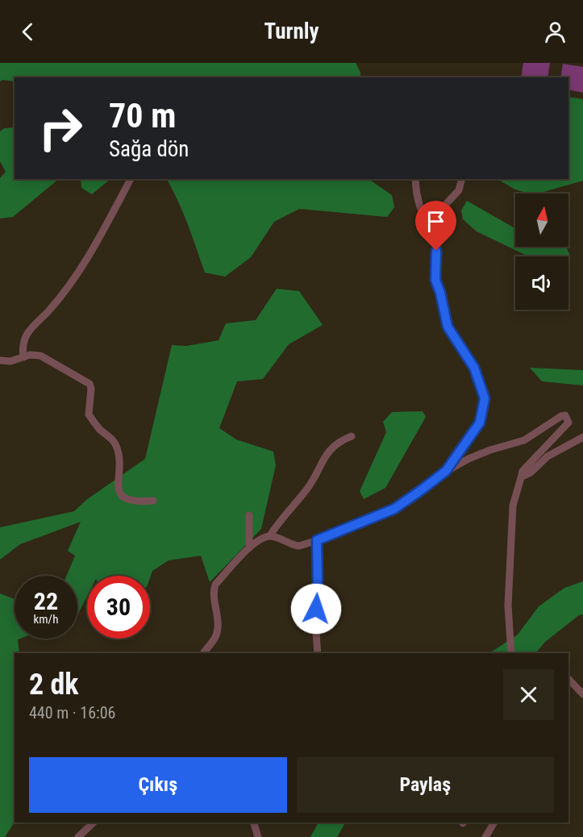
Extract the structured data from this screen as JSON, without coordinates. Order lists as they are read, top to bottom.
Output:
{
  "north": "top",
  "page": {
    "header": "Turnly",
    "turn": ["70 m", "Sağa dön"],
    "speed": "22 km/h",
    "limit": "30",
    "heading": ["2 dk", "440 m · 16:06"],
    "buttons": ["Çıkış", "Paylaş"]
  }
}
